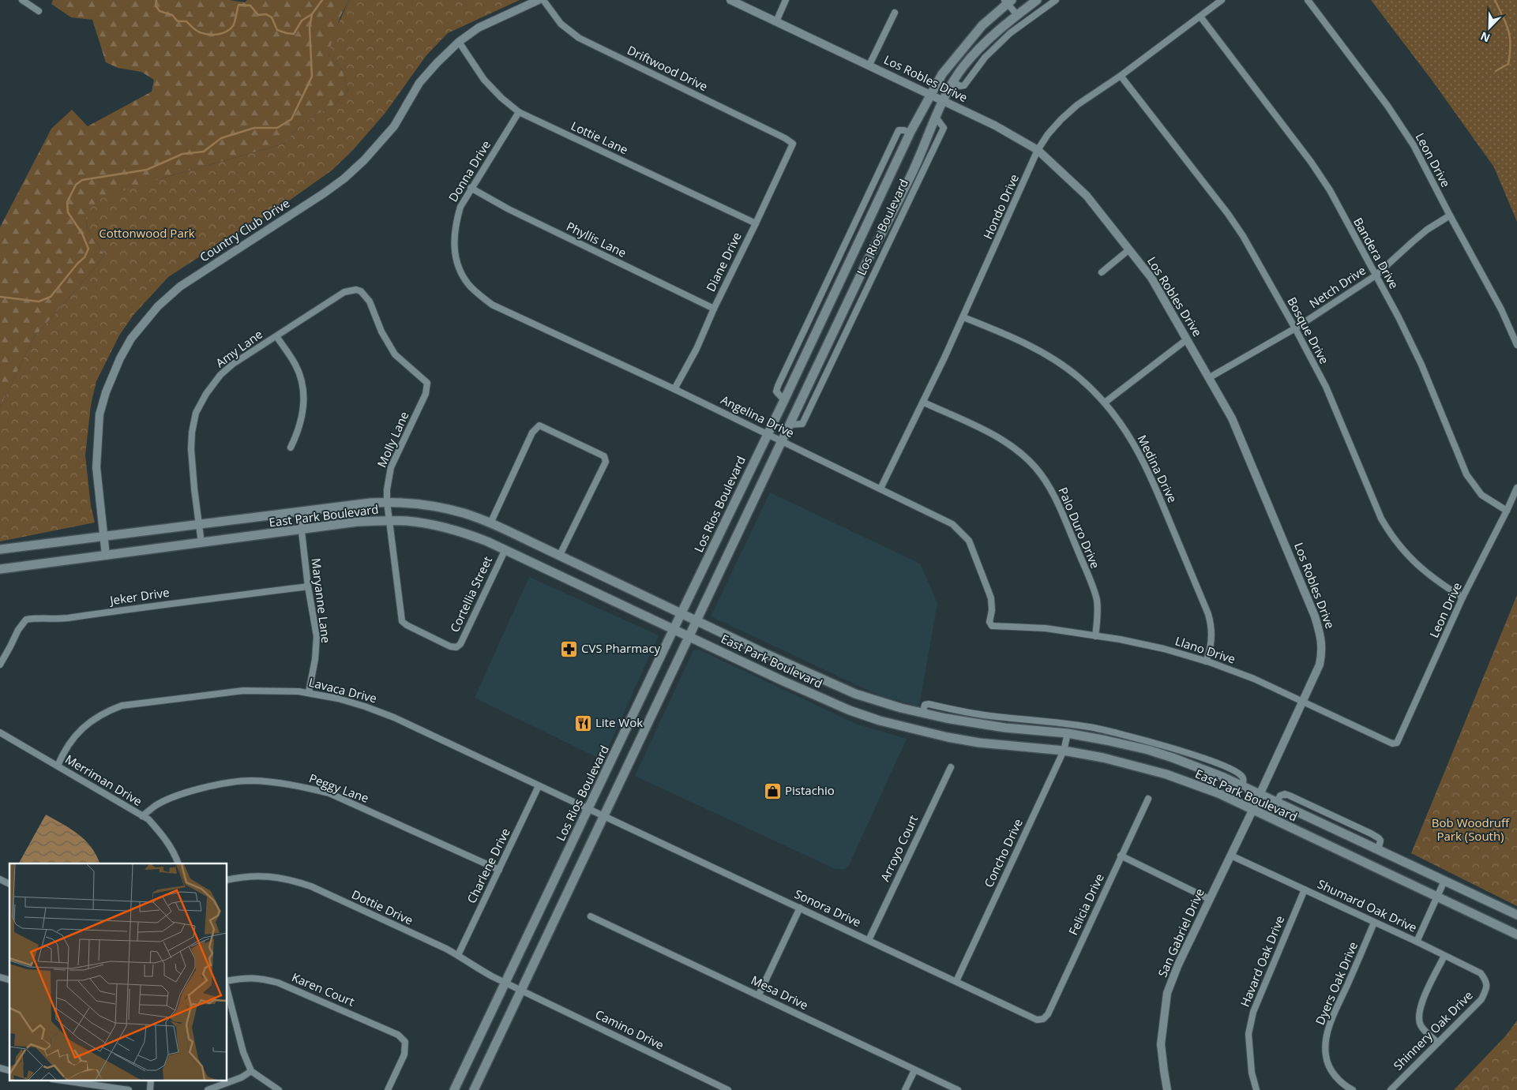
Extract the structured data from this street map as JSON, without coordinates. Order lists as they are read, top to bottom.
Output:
{
  "streets": {
    "main road": ["Los Rios Boulevard", "East Park Boulevard"],
    "street": [
      "Driftwood Drive",
      "Los Robles Drive",
      "Lottie Lane",
      "Leon Drive",
      "Donna Drive",
      "Hondo Drive",
      "Country Club Drive",
      "Phyllis Lane",
      "Bandera Drive",
      "Diane Drive",
      "Netch Drive",
      "Bosque Drive",
      "Amy Lane",
      "Angelina Drive",
      "Molly Lane",
      "Medina Drive",
      "Palo Duro Drive",
      "Cortellia Street",
      "Jeker Drive",
      "Maryanne Lane",
      "Llano Drive",
      "Lavaca Drive",
      "Merriman Drive",
      "Peggy Lane",
      "Arroyo Court",
      "Concho Drive",
      "Charlene Drive",
      "Felicia Drive",
      "Shumard Oak Drive",
      "Dottie Drive",
      "Sonora Drive",
      "San Gabriel Drive",
      "Havard Oak Drive",
      "Dyers Oak Drive",
      "Karen Court",
      "Mesa Drive",
      "Camino Drive",
      "Shinnery Oak Drive"
    ]
  },
  "crossings": [
    ["Driftwood Drive", "Diane Drive"],
    ["Los Robles Drive", "Hondo Drive"],
    ["Los Robles Drive", "Los Rios Boulevard"],
    ["Los Robles Drive", "Netch Drive"],
    ["Los Robles Drive", "East Park Boulevard"],
    ["Los Robles Drive", "Llano Drive"],
    ["Los Robles Drive", "San Gabriel Drive"],
    ["Lottie Lane", "Donna Drive"],
    ["Lottie Lane", "Country Club Drive"],
    ["Lottie Lane", "Diane Drive"],
    ["Leon Drive", "Bandera Drive"],
    ["Leon Drive", "Netch Drive"],
    ["Leon Drive", "Bosque Drive"],
    ["Leon Drive", "Llano Drive"],
    ["Donna Drive", "Phyllis Lane"],
    ["Donna Drive", "Angelina Drive"],
    ["Hondo Drive", "Bandera Drive"],
    ["Hondo Drive", "Bosque Drive"],
    ["Hondo Drive", "Angelina Drive"],
    ["Hondo Drive", "Medina Drive"],
    ["Hondo Drive", "Palo Duro Drive"],
    ["Los Rios Boulevard", "Angelina Drive"],
    ["Los Rios Boulevard", "East Park Boulevard"],
    ["Los Rios Boulevard", "Lavaca Drive"],
    ["Los Rios Boulevard", "Dottie Drive"],
    ["Los Rios Boulevard", "Sonora Drive"],
    ["Los Rios Boulevard", "Camino Drive"],
    ["Country Club Drive", "East Park Boulevard"],
    ["Phyllis Lane", "Diane Drive"],
    ["Bandera Drive", "Netch Drive"],
    ["Diane Drive", "Angelina Drive"],
    ["Netch Drive", "Bosque Drive"],
    ["Amy Lane", "Molly Lane"],
    ["Amy Lane", "East Park Boulevard"],
    ["Angelina Drive", "Llano Drive"],
    ["Molly Lane", "East Park Boulevard"],
    ["Molly Lane", "Cortellia Street"],
    ["Medina Drive", "Llano Drive"],
    ["East Park Boulevard", "Cortellia Street"],
    ["East Park Boulevard", "Maryanne Lane"],
    ["East Park Boulevard", "Concho Drive"],
    ["East Park Boulevard", "San Gabriel Drive"],
    ["Palo Duro Drive", "Llano Drive"],
    ["Jeker Drive", "Maryanne Lane"],
    ["Maryanne Lane", "Lavaca Drive"],
    ["Lavaca Drive", "Merriman Drive"],
    ["Lavaca Drive", "Charlene Drive"],
    ["Lavaca Drive", "Sonora Drive"],
    ["Merriman Drive", "Peggy Lane"],
    ["Peggy Lane", "Charlene Drive"],
    ["Arroyo Court", "Sonora Drive"],
    ["Concho Drive", "Sonora Drive"],
    ["Charlene Drive", "Dottie Drive"],
    ["Felicia Drive", "Sonora Drive"],
    ["Shumard Oak Drive", "San Gabriel Drive"],
    ["Shumard Oak Drive", "Havard Oak Drive"],
    ["Shumard Oak Drive", "Dyers Oak Drive"],
    ["Shumard Oak Drive", "Shinnery Oak Drive"],
    ["Dottie Drive", "Camino Drive"]
  ],
  "parks": ["Cottonwood Park", "Bob Woodruff Park (South)"],
  "places": {
    "pharmacy": ["CVS Pharmacy"],
    "restaurant": ["Lite Wok"],
    "shop": ["Pistachio"]
  },
  "north": "bottom left"
}
